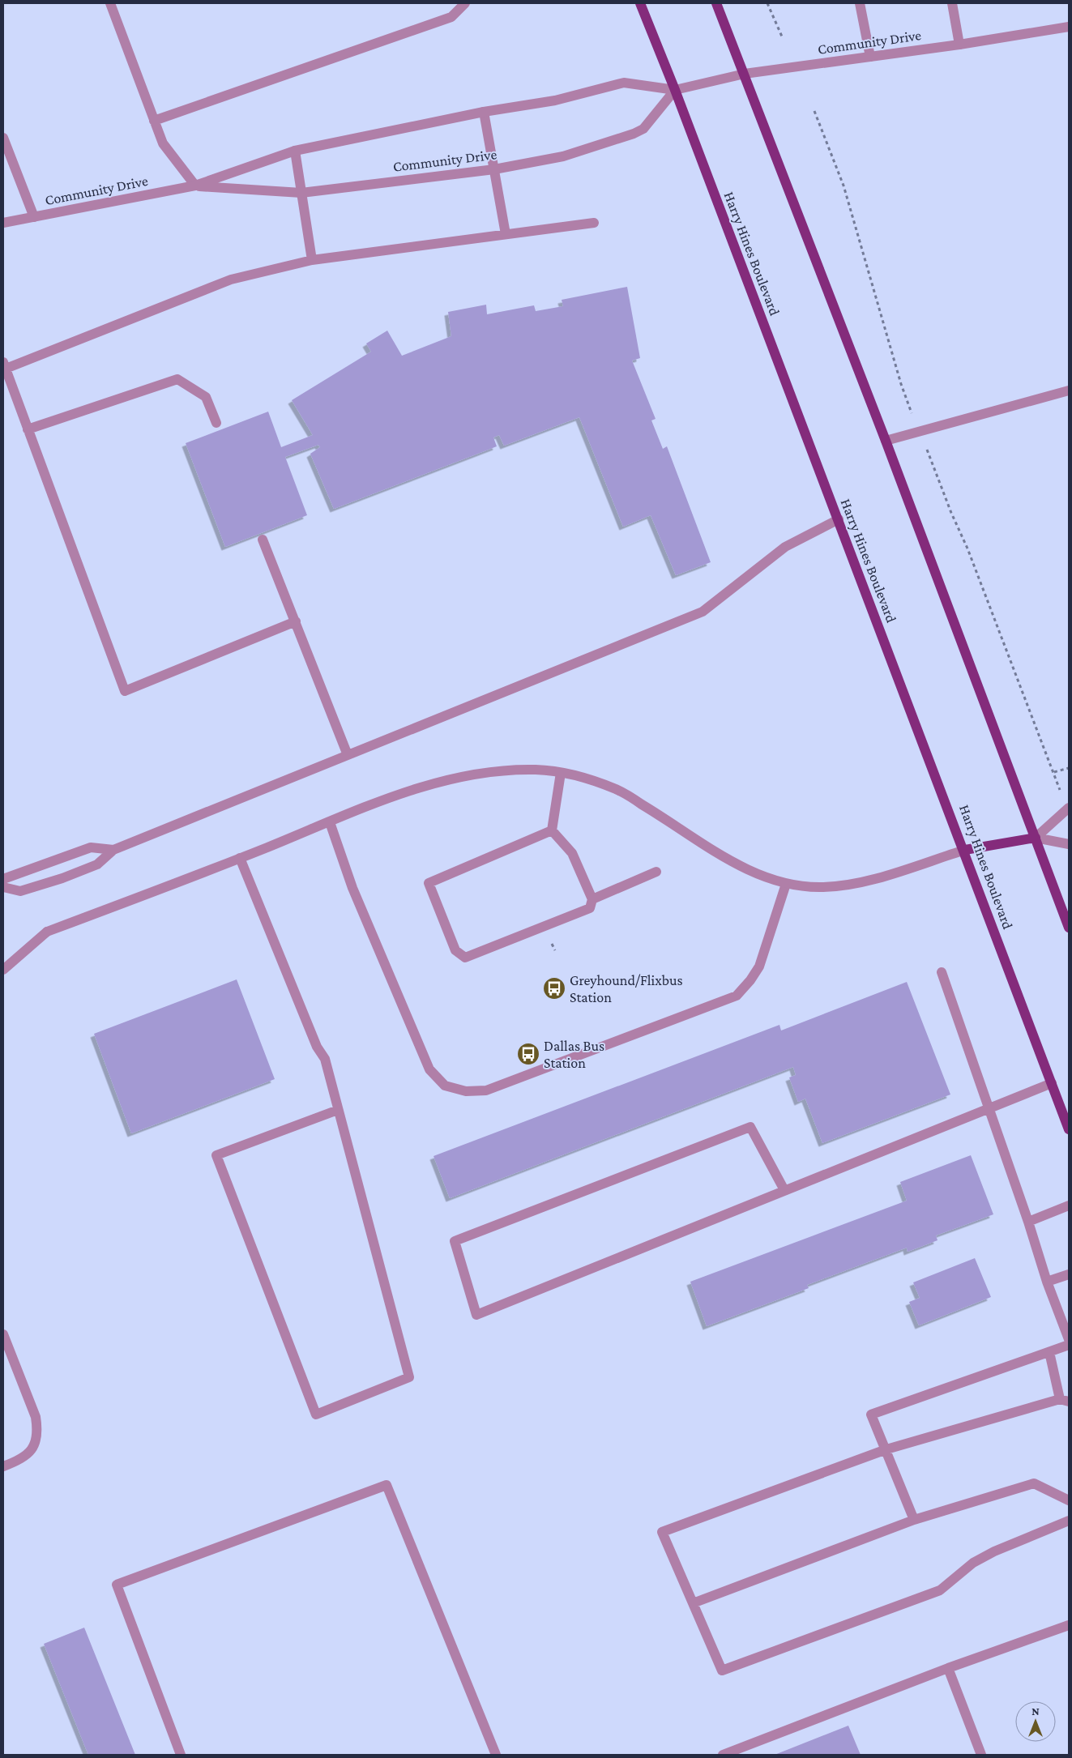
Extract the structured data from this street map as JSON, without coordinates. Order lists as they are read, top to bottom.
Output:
{
  "streets": {
    "main road": ["Harry Hines Boulevard"],
    "street": ["Community Drive"]
  },
  "crossings": [
    ["Community Drive", "Harry Hines Boulevard"]
  ],
  "places": {
    "bus stop": ["Greyhound/Flixbus Station", "Dallas Bus Station"]
  },
  "north": "top"
}
